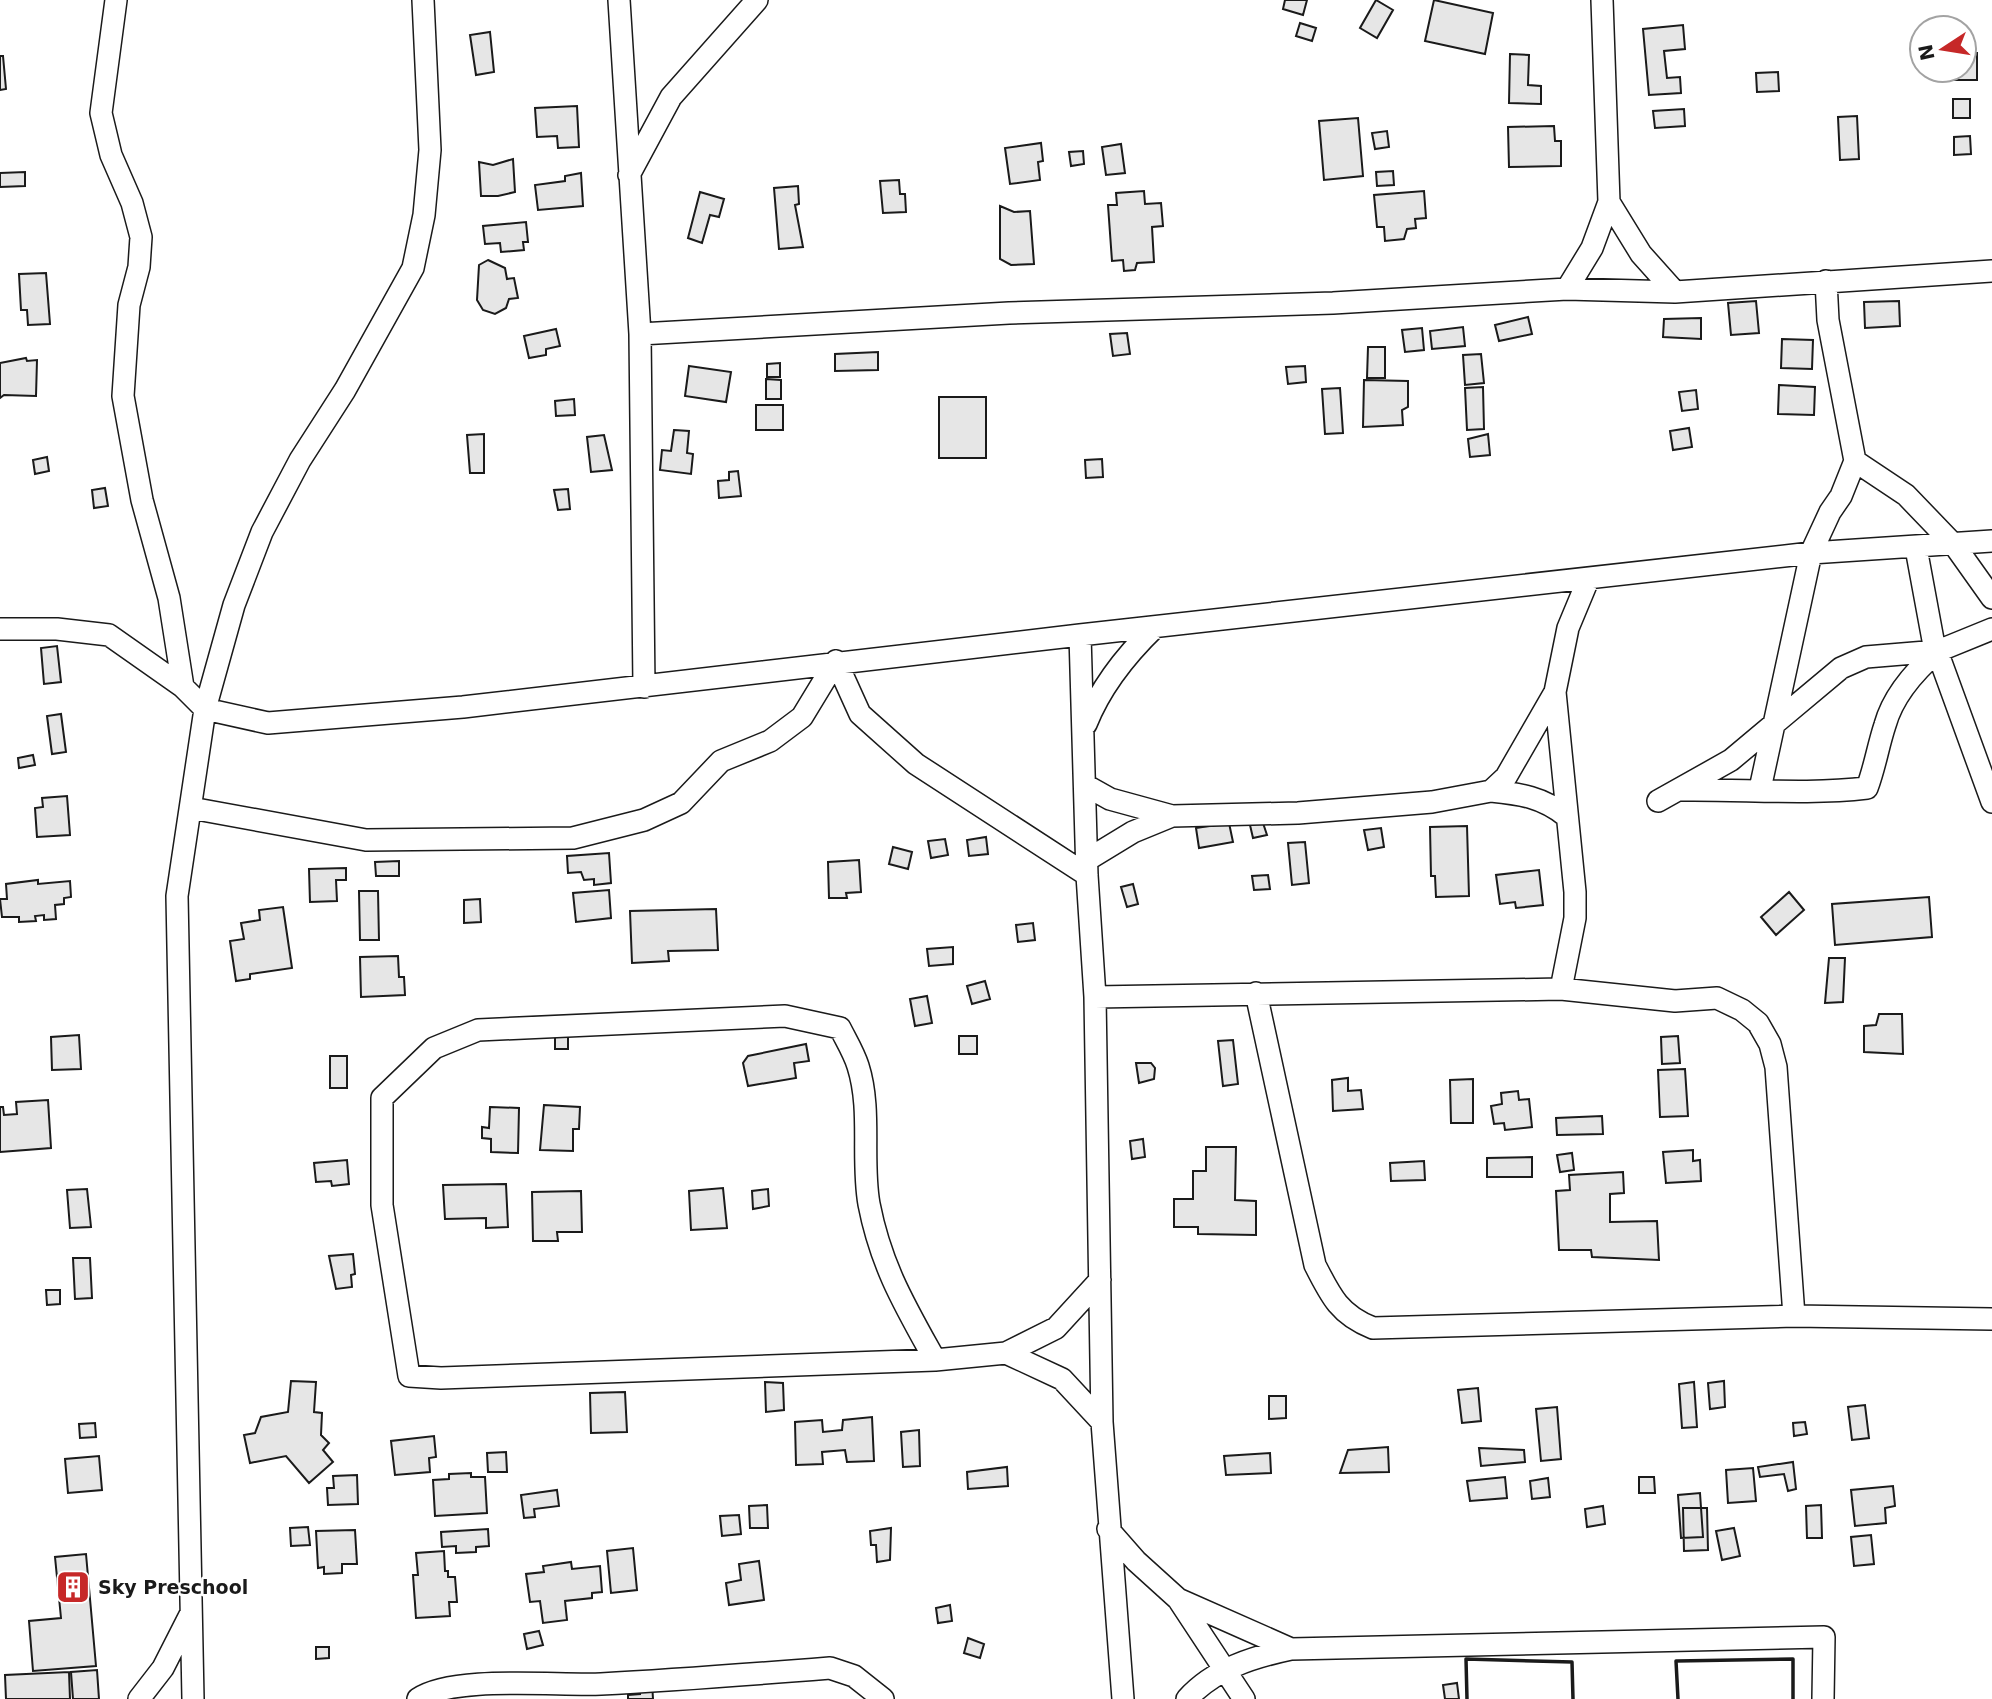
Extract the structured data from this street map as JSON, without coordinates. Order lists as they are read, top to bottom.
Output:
{
  "places": {
    "building": ["Sky Preschool"]
  },
  "north": "left"
}
